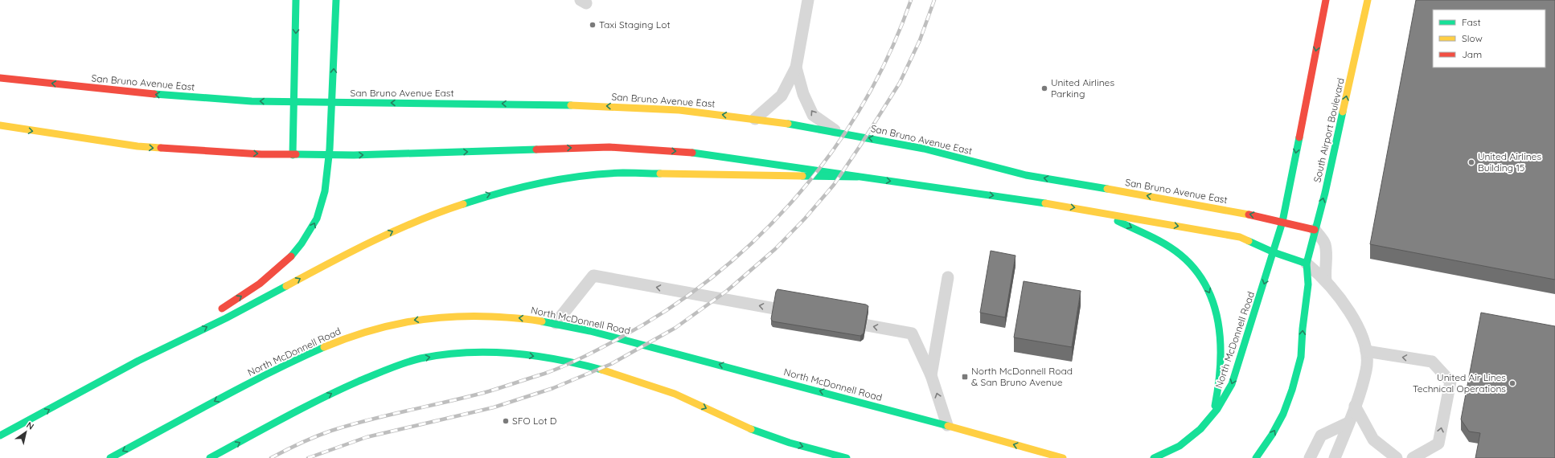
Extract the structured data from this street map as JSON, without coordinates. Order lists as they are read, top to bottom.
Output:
{
  "streets": {
    "main road": ["San Bruno Avenue East", "South Airport Boulevard", "North McDonnell Road"]
  },
  "crossings": [
    ["San Bruno Avenue East", "South Airport Boulevard"]
  ],
  "places": {
    "other": [
      "Taxi Staging Lot",
      "United Airlines Parking",
      "United Airlines Building 15",
      "United Air Lines Technical Operations",
      "SFO Lot D"
    ],
    "transit": ["North McDonnell Road & San Bruno Avenue"]
  },
  "legend": ["Fast", "Slow", "Jam"],
  "north": "top right"
}
